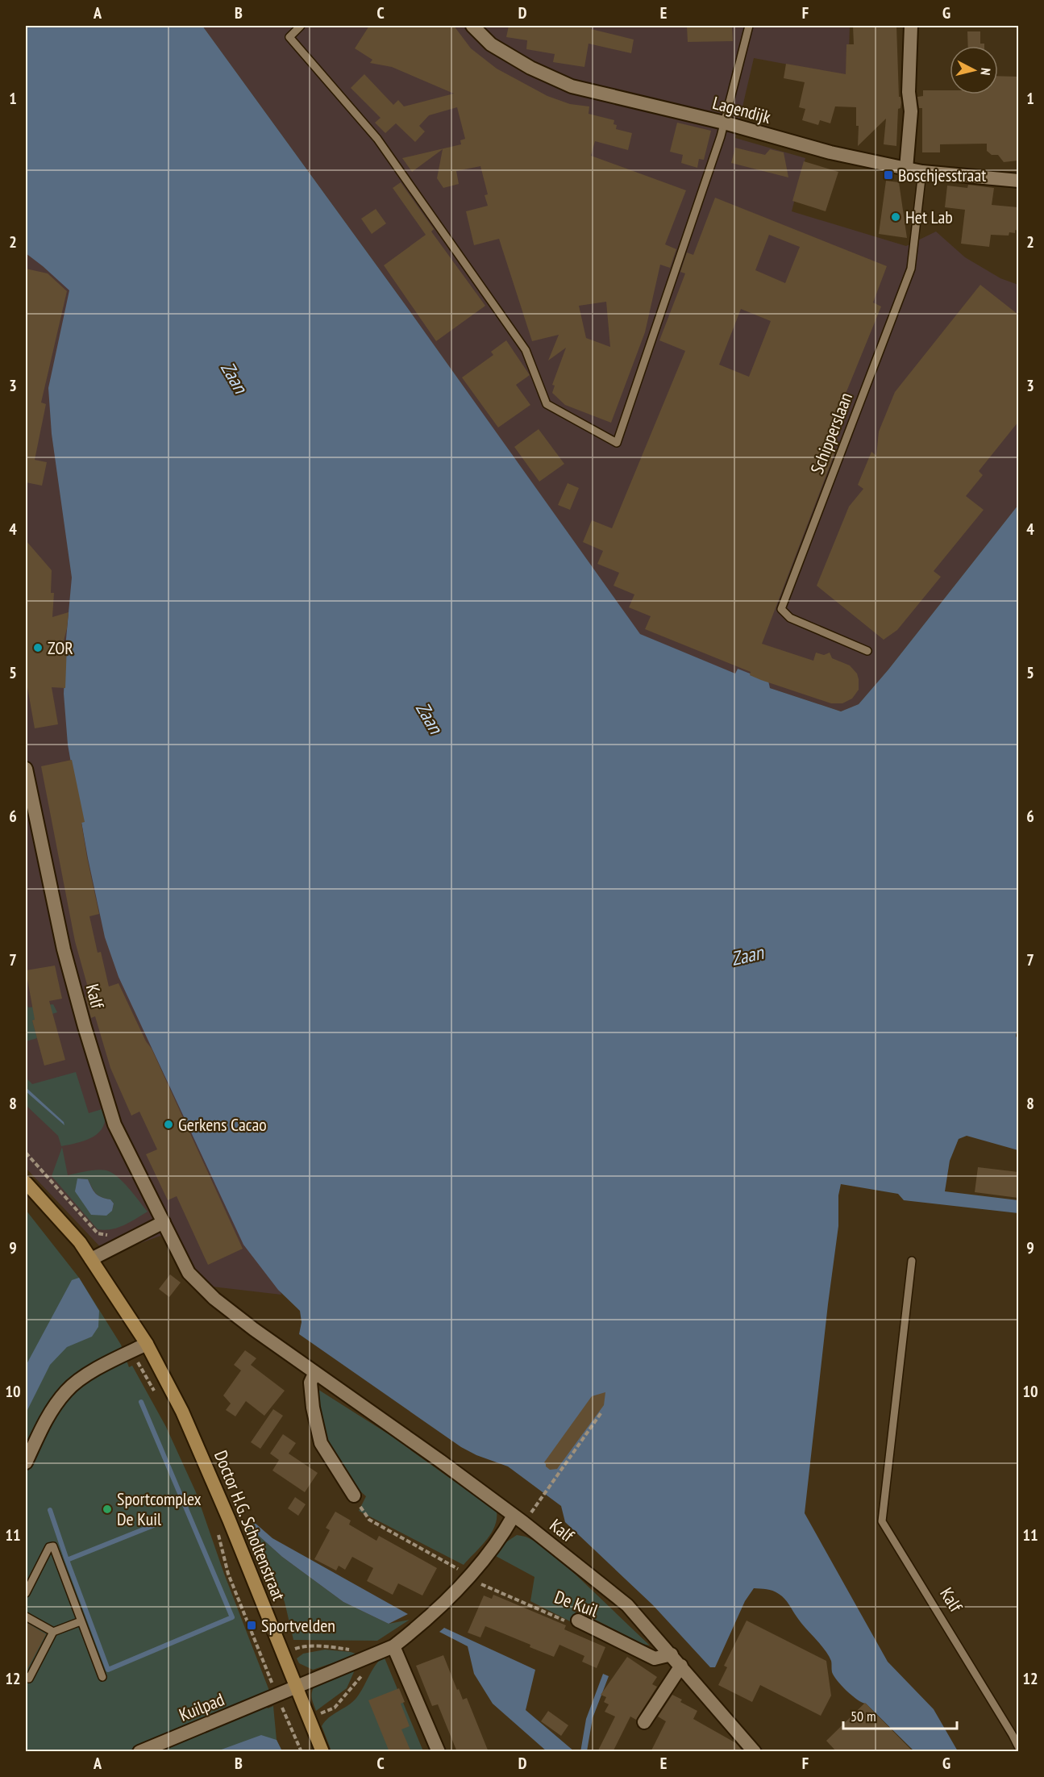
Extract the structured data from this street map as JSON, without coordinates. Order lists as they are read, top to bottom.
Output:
{
  "streets": {
    "main road": ["Doctor H.G. Scholtenstraat"],
    "street": [
      "Lagendijk",
      "Kalf",
      "De Kuil",
      "Kuilpad"
    ],
    "lane": ["Schipperslaan"]
  },
  "crossings": [
    ["Lagendijk", "Schipperslaan"],
    ["Kalf", "De Kuil"],
    ["Doctor H.G. Scholtenstraat", "Kuilpad"]
  ],
  "water": ["Zaan"],
  "places": {
    "transit": ["Boschjesstraat", "Sportvelden"],
    "other": [
      "Het Lab",
      "ZOR",
      "Gerkens Cacao",
      "Sportcomplex De Kuil"
    ]
  },
  "scale_bar": "50 m",
  "north": "right",
  "grid": {
    "columns": [
      "A",
      "B",
      "C",
      "D",
      "E",
      "F",
      "G"
    ],
    "rows": [
      "1",
      "2",
      "3",
      "4",
      "5",
      "6",
      "7",
      "8",
      "9",
      "10",
      "11",
      "12"
    ]
  }
}
